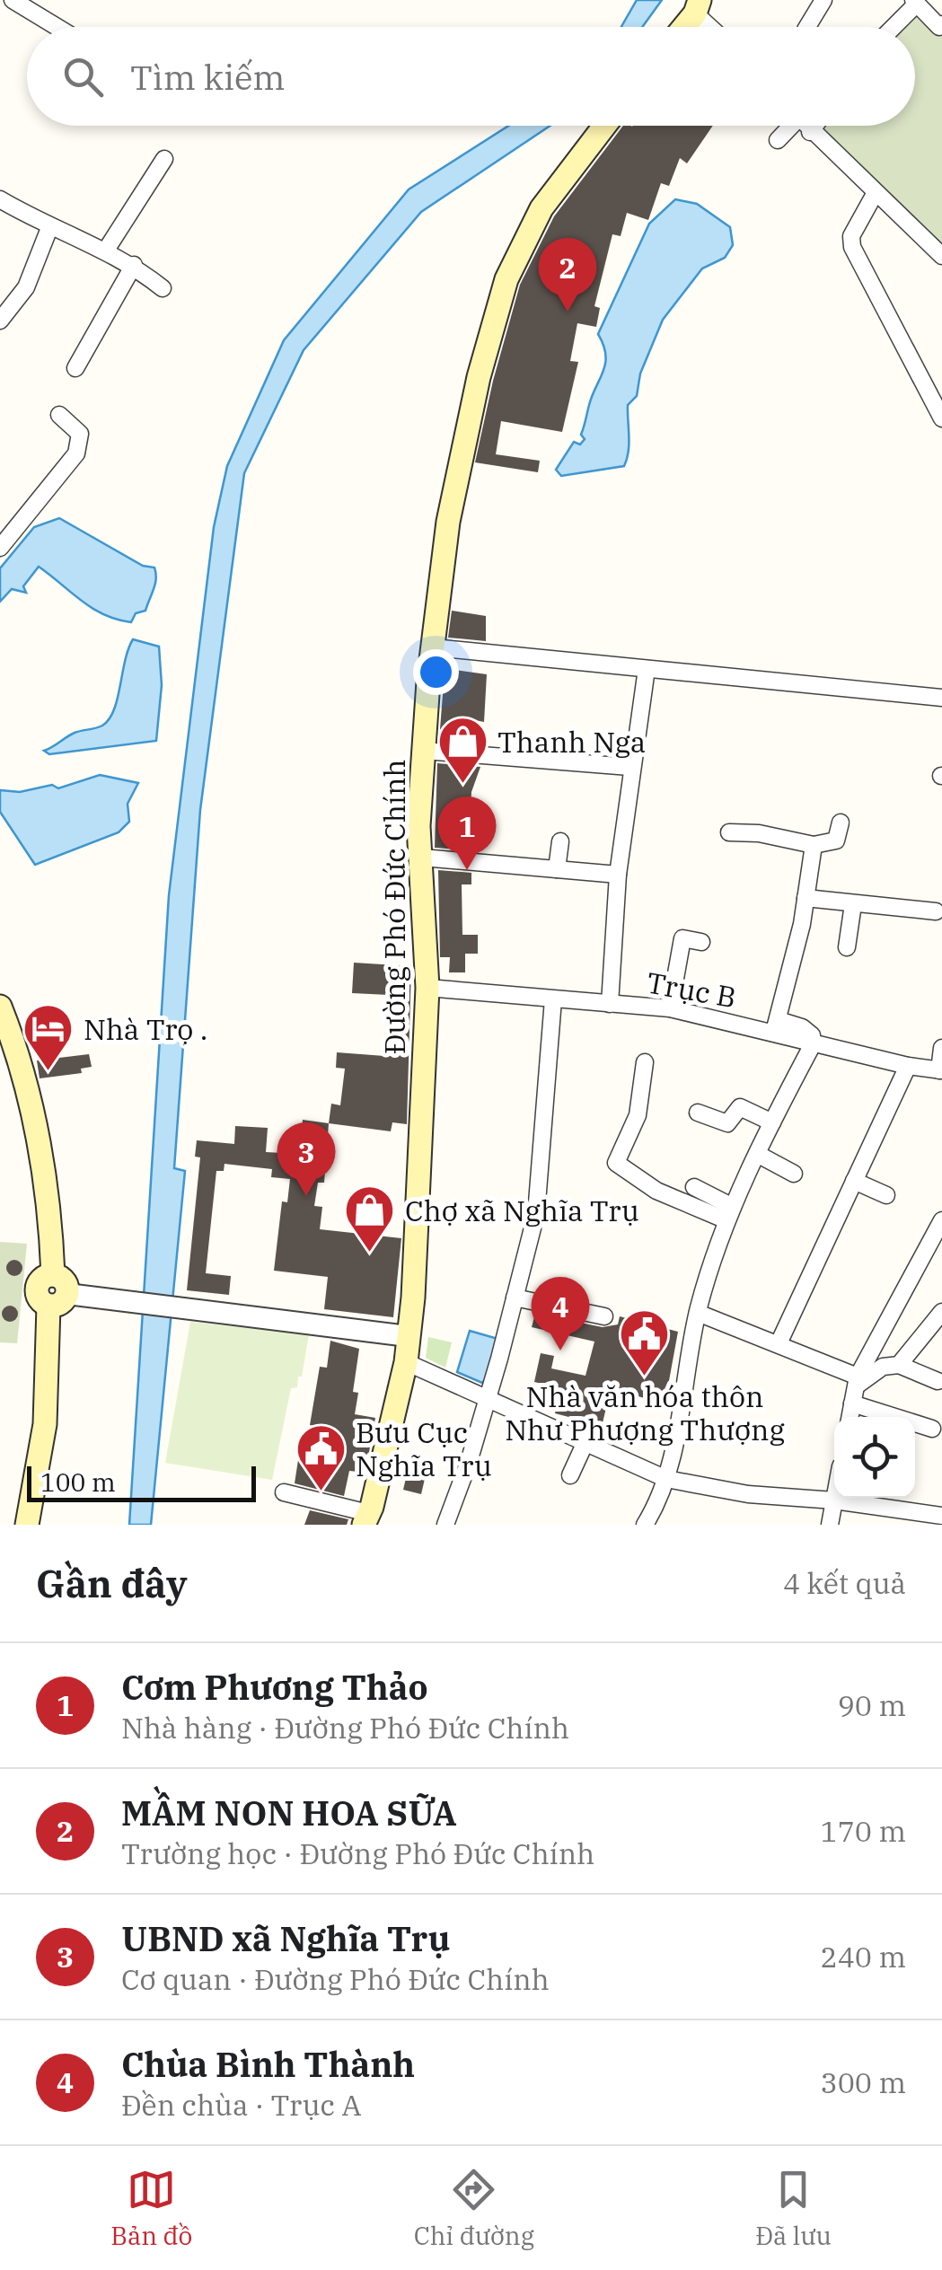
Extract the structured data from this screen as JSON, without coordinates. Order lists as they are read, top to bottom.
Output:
{
  "streets": {
    "main road": ["Đường Phó Đức Chính"],
    "street": ["Trục B"]
  },
  "crossings": [
    ["Đường Phó Đức Chính", "Trục B"]
  ],
  "places": {
    "shop": ["Thanh Nga", "Chợ xã Nghĩa Trụ"],
    "hotel": ["Nhà Trọ ."],
    "public building": ["Nhà văn hóa thôn Như Phượng Thượng", "Bưu Cục Nghĩa Trụ"]
  },
  "scale_bar": "100 m",
  "page": {
    "search": "Tìm kiếm",
    "pins": [
      "2",
      "1",
      "3",
      "4"
    ],
    "scale": "100 m",
    "heading": ["Gần đây", "4 kết quả"],
    "list": [
      {
        "mark": "1",
        "name": "Cơm Phương Thảo",
        "note": "Nhà hàng · Đường Phó Đức Chính",
        "value": "90 m"
      },
      {
        "mark": "2",
        "name": "MẦM NON HOA SỮA",
        "note": "Trường học · Đường Phó Đức Chính",
        "value": "170 m"
      },
      {
        "mark": "3",
        "name": "UBND xã Nghĩa Trụ",
        "note": "Cơ quan · Đường Phó Đức Chính",
        "value": "240 m"
      },
      {
        "mark": "4",
        "name": "Chùa Bình Thành",
        "note": "Đền chùa · Trục A",
        "value": "300 m"
      }
    ],
    "nav": ["Bản đồ", "Chỉ đường", "Đã lưu"]
  }
}
